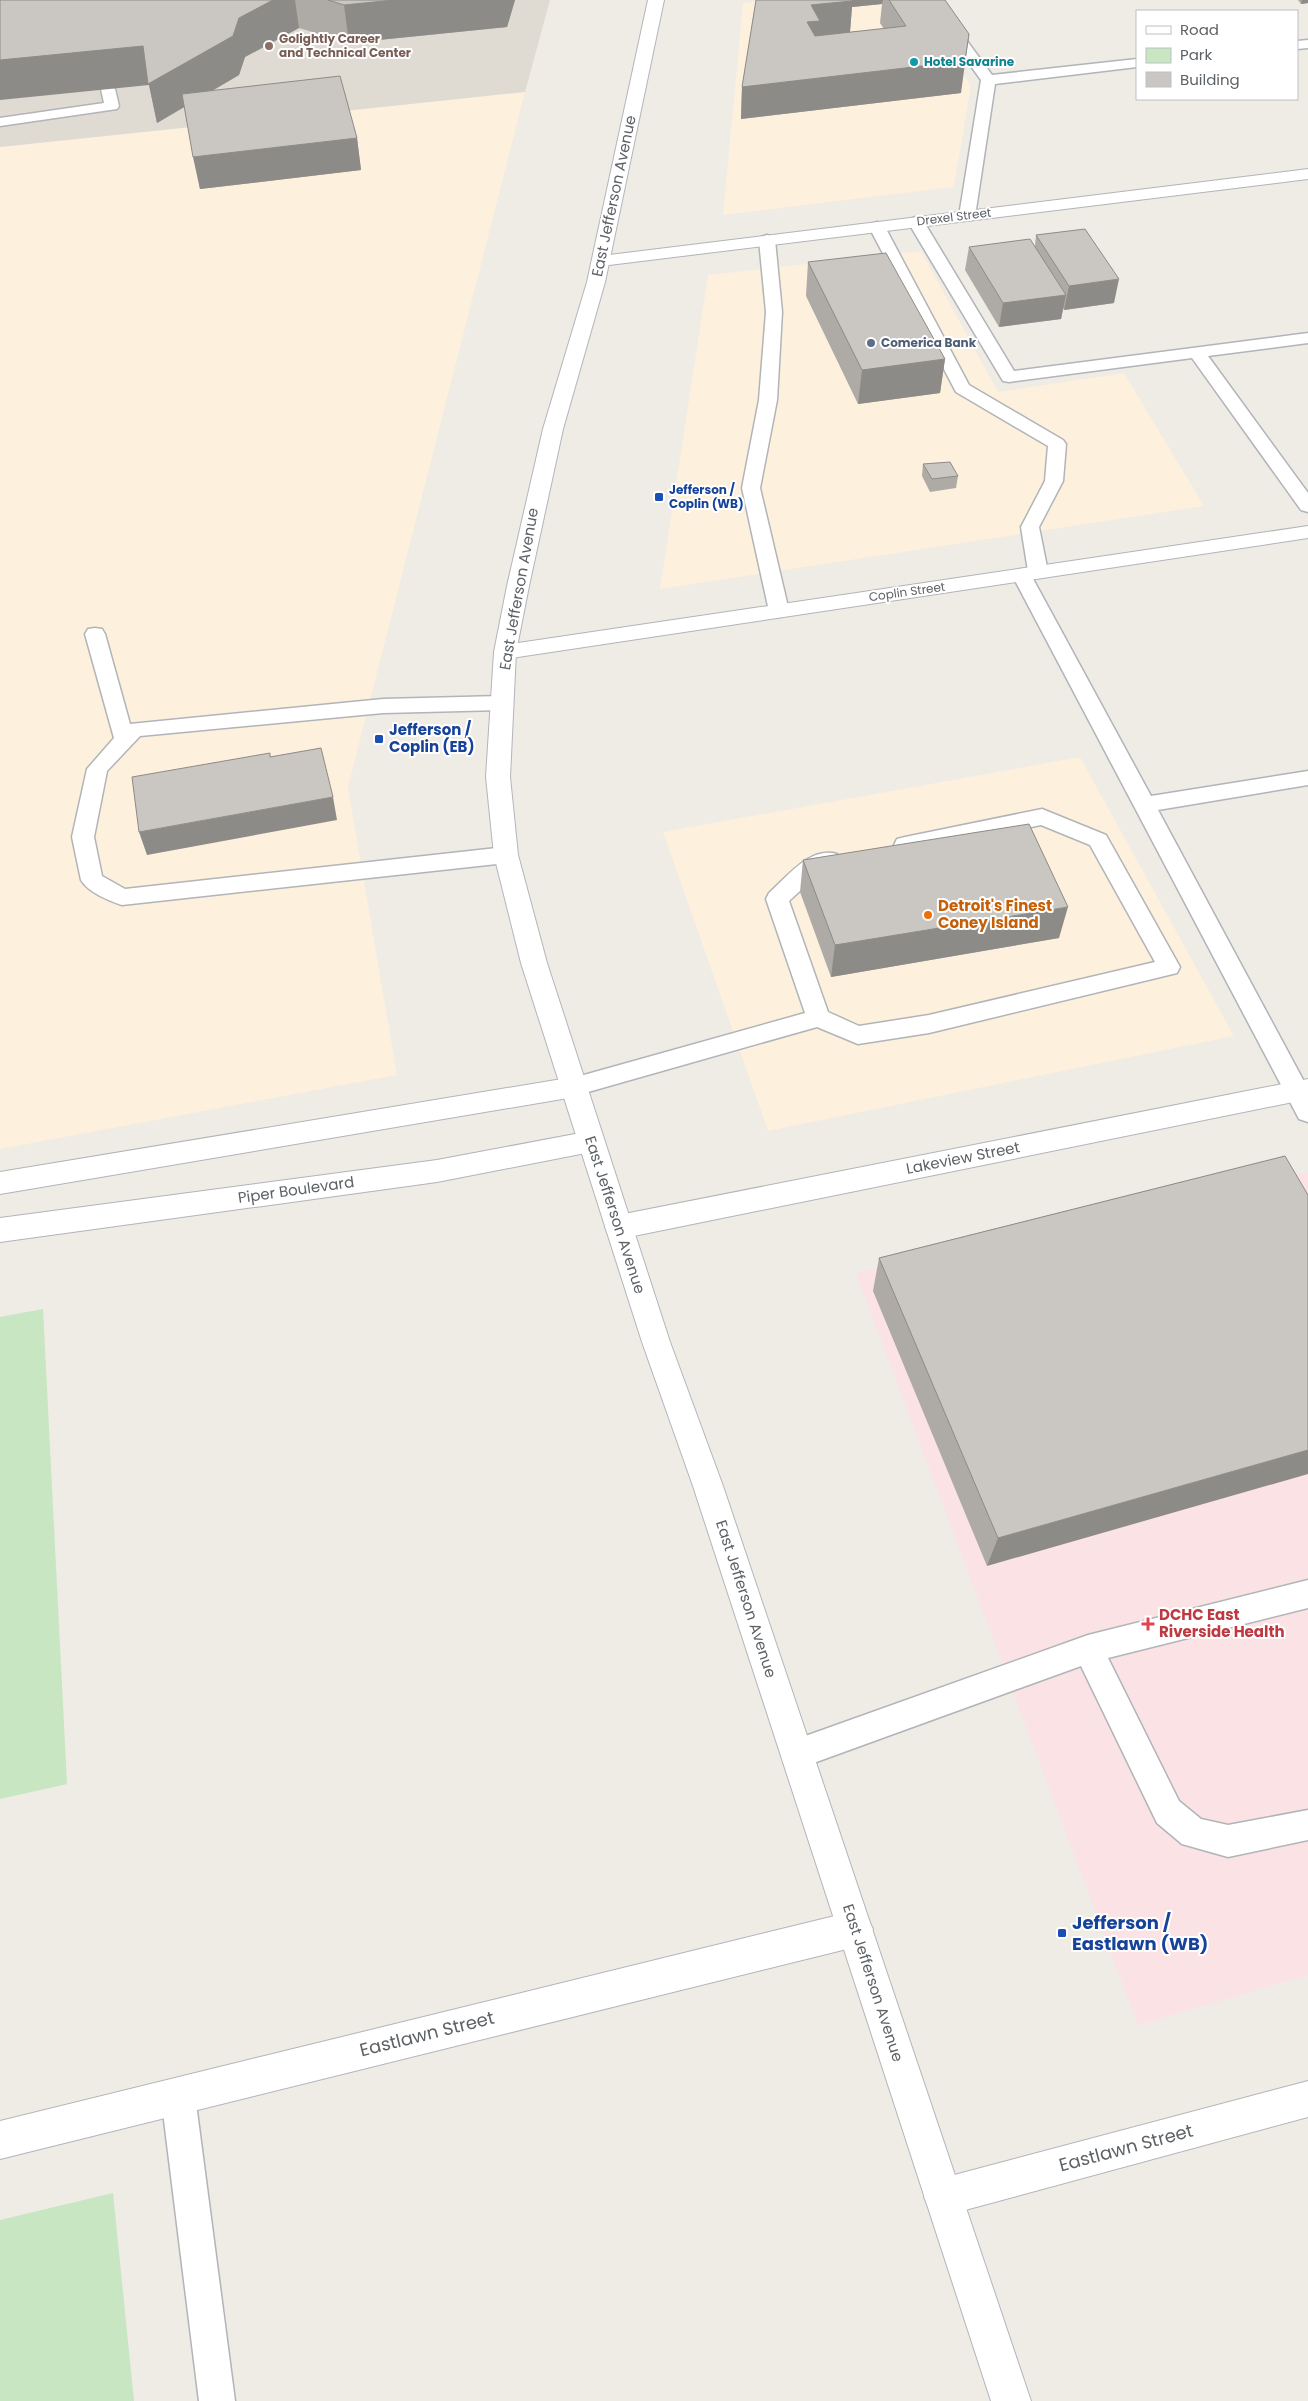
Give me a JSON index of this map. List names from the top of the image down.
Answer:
{
  "streets": {
    "street": [
      "East Jefferson Avenue",
      "Drexel Street",
      "Coplin Street",
      "Lakeview Street",
      "Piper Boulevard",
      "Eastlawn Street"
    ]
  },
  "crossings": [
    ["East Jefferson Avenue", "Drexel Street"],
    ["East Jefferson Avenue", "Coplin Street"],
    ["East Jefferson Avenue", "Lakeview Street"],
    ["East Jefferson Avenue", "Piper Boulevard"],
    ["East Jefferson Avenue", "Eastlawn Street"]
  ],
  "places": {
    "other": [
      "Golightly Career and Technical Center",
      "Hotel Savarine",
      "Comerica Bank",
      "Detroit's Finest Coney Island"
    ],
    "transit": ["Jefferson / Coplin (WB)", "Jefferson / Coplin (EB)", "Jefferson / Eastlawn (WB)"],
    "health": ["DCHC East Riverside Health"]
  },
  "legend": ["Road", "Park", "Building"]
}
